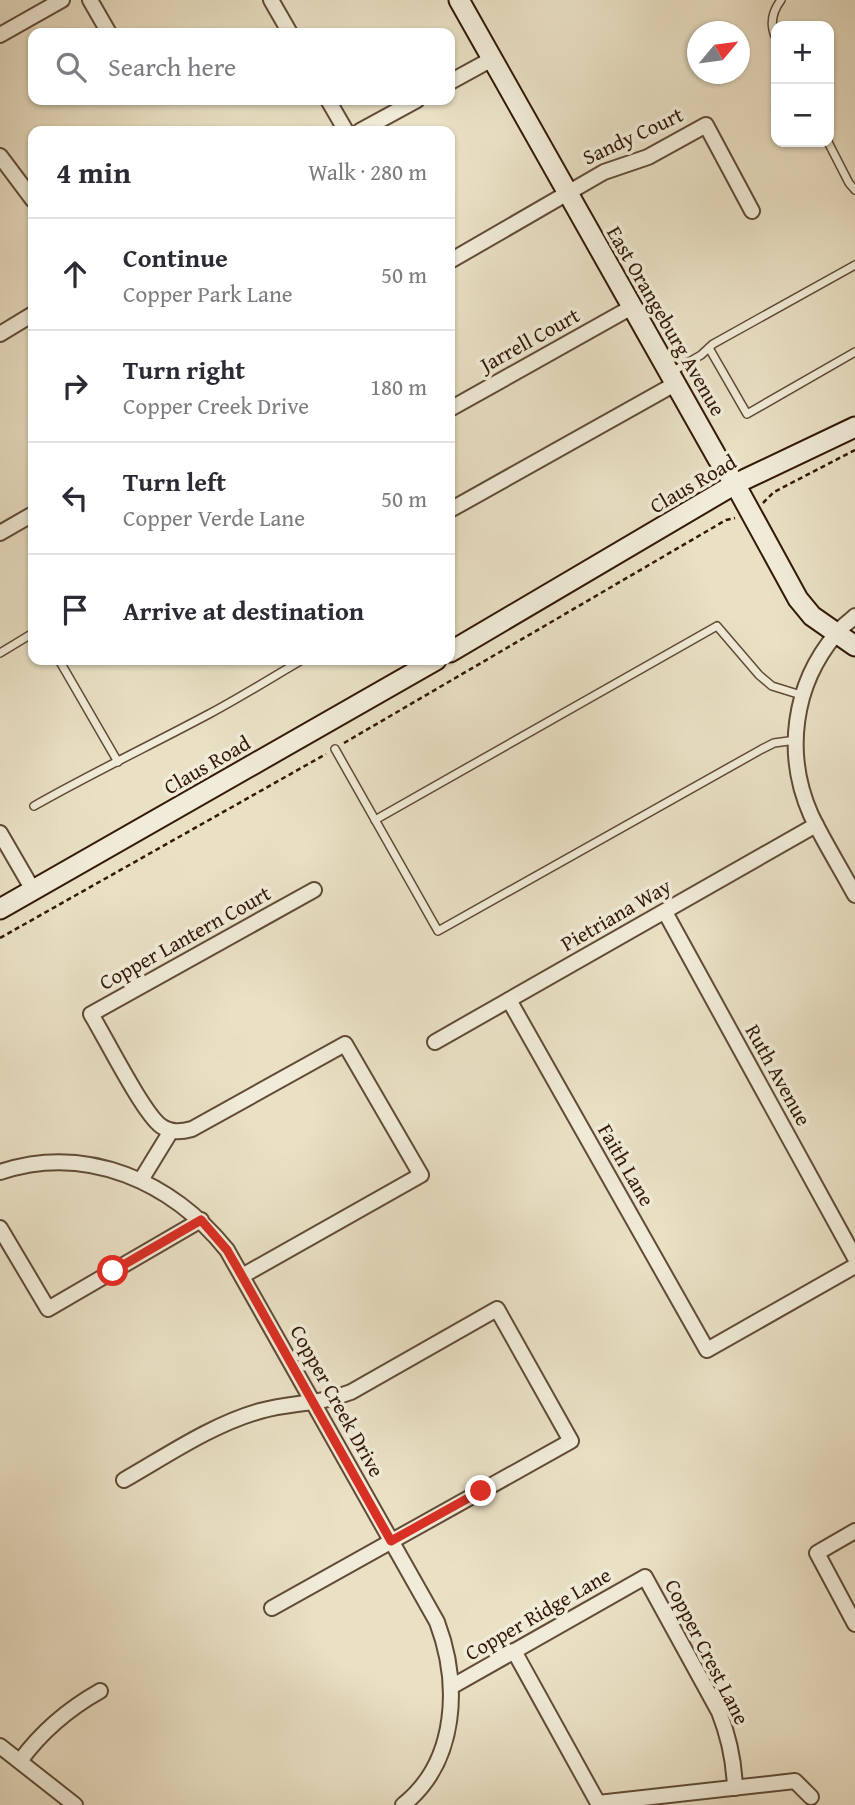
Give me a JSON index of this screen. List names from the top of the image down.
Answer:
{
  "streets": {
    "main road": ["East Orangeburg Avenue", "Claus Road"],
    "street": [
      "Sandy Court",
      "Jarrell Court",
      "Pietriana Way",
      "Copper Lantern Court",
      "Ruth Avenue",
      "Faith Lane",
      "Copper Creek Drive",
      "Copper Ridge Lane",
      "Copper Crest Lane"
    ]
  },
  "crossings": [
    ["Sandy Court", "East Orangeburg Avenue"],
    ["East Orangeburg Avenue", "Jarrell Court"],
    ["East Orangeburg Avenue", "Claus Road"],
    ["Pietriana Way", "Ruth Avenue"],
    ["Pietriana Way", "Faith Lane"],
    ["Copper Creek Drive", "Copper Ridge Lane"],
    ["Copper Ridge Lane", "Copper Crest Lane"]
  ],
  "north": "top right",
  "page": {
    "map_buttons": ["+", "−"],
    "search": "Search here",
    "heading": ["4 min", "Walk · 280 m"],
    "list": [
      ["Continue", "Copper Park Lane", "50 m"],
      ["Turn right", "Copper Creek Drive", "180 m"],
      ["Turn left", "Copper Verde Lane", "50 m"],
      "Arrive at destination"
    ]
  }
}
